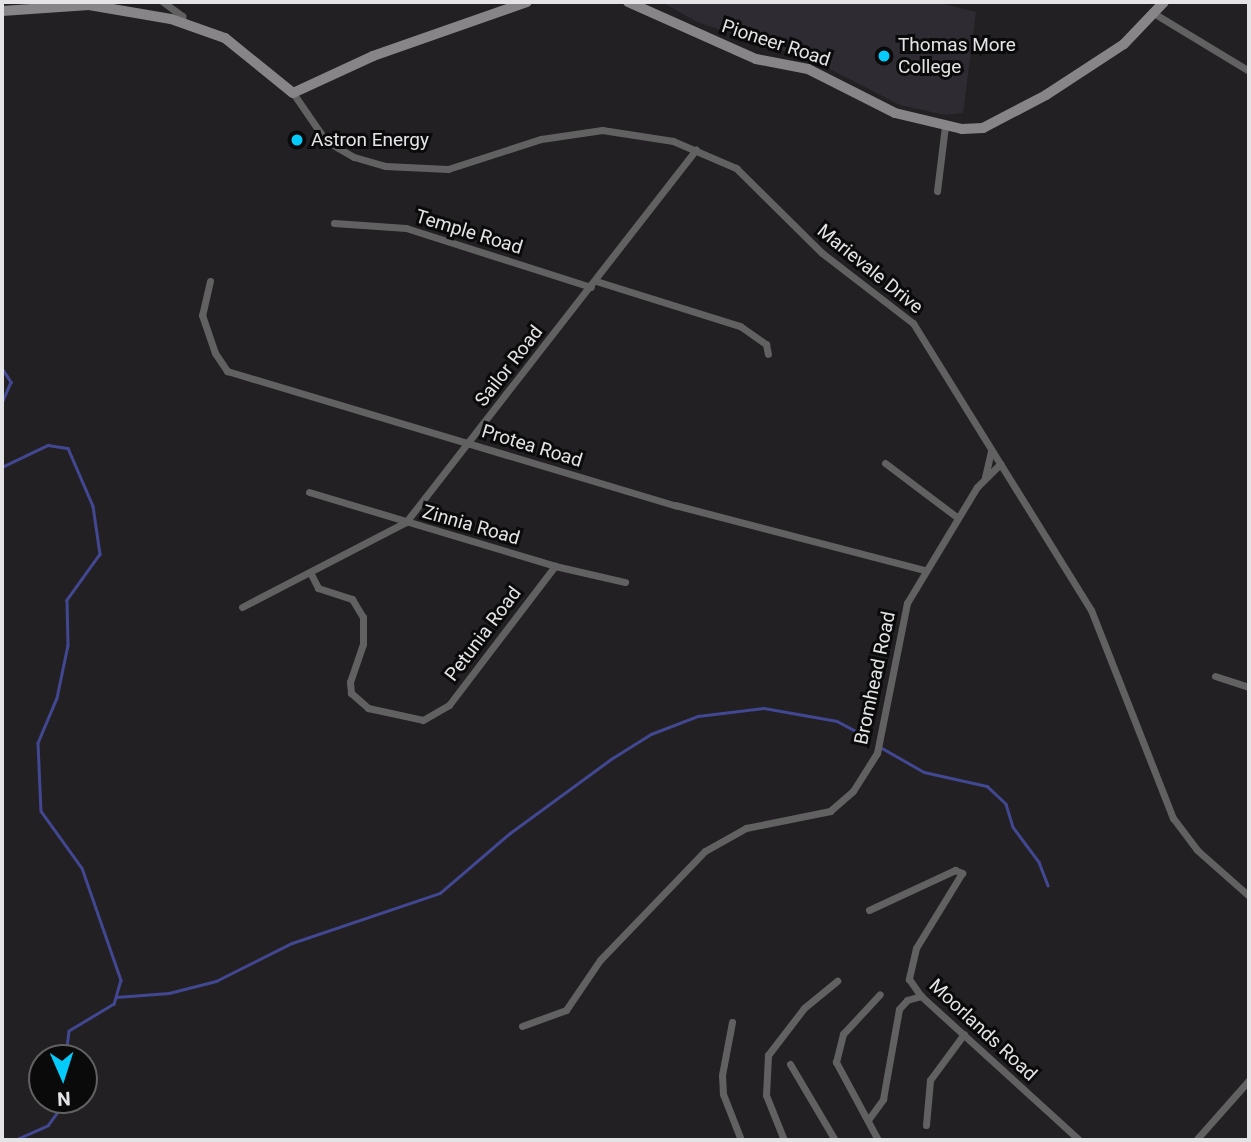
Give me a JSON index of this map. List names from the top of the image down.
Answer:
{
  "streets": {
    "main road": ["Pioneer Road"],
    "street": [
      "Temple Road",
      "Marievale Drive",
      "Sailor Road",
      "Protea Road",
      "Zinnia Road",
      "Petunia Road",
      "Bromhead Road",
      "Moorlands Road"
    ]
  },
  "crossings": [
    ["Temple Road", "Sailor Road"],
    ["Marievale Drive", "Sailor Road"],
    ["Marievale Drive", "Bromhead Road"],
    ["Sailor Road", "Protea Road"],
    ["Sailor Road", "Zinnia Road"],
    ["Sailor Road", "Petunia Road"],
    ["Protea Road", "Bromhead Road"],
    ["Zinnia Road", "Petunia Road"]
  ],
  "places": ["Thomas More College", "Astron Energy"],
  "north": "bottom"
}
